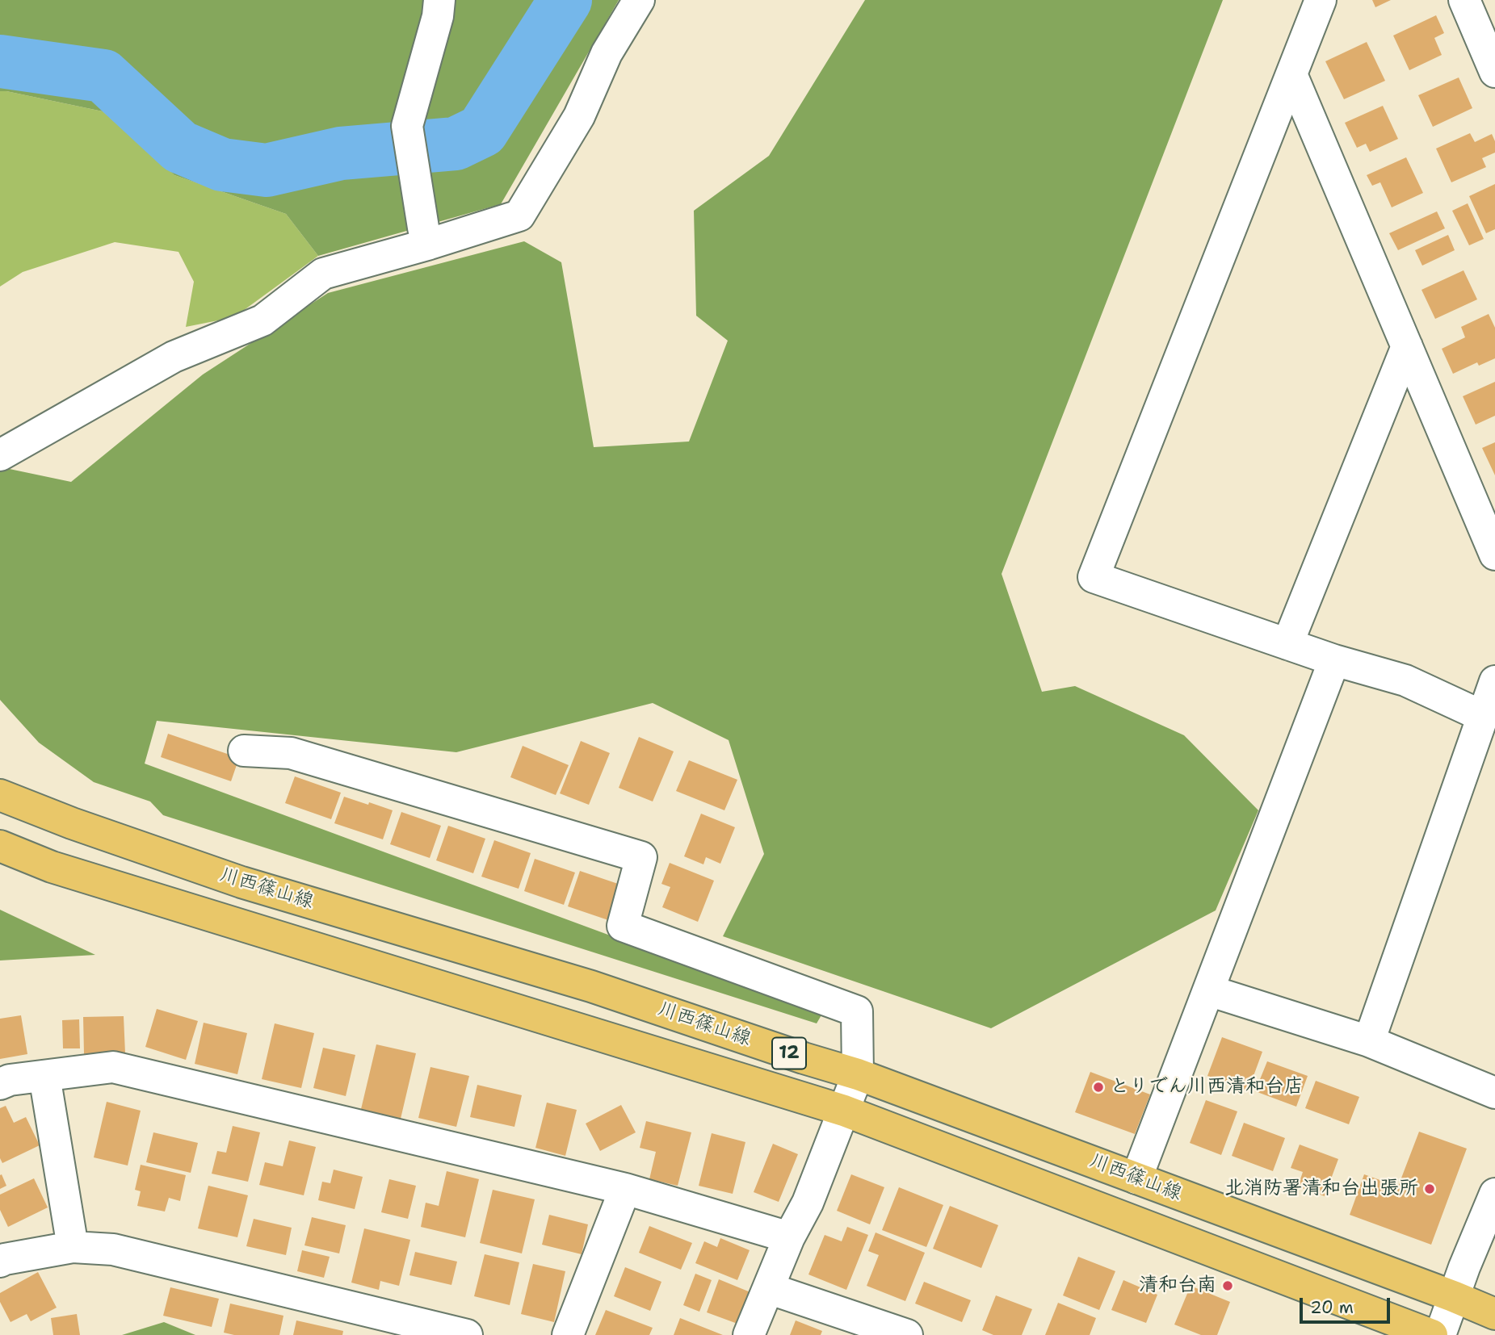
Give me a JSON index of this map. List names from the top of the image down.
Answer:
{
  "streets": {
    "main road": ["川西篠山線", "12"]
  },
  "places": ["とりでん川西清和台店", "北消防署清和台出張所", "清和台南"],
  "scale_bar": "20 m"
}
